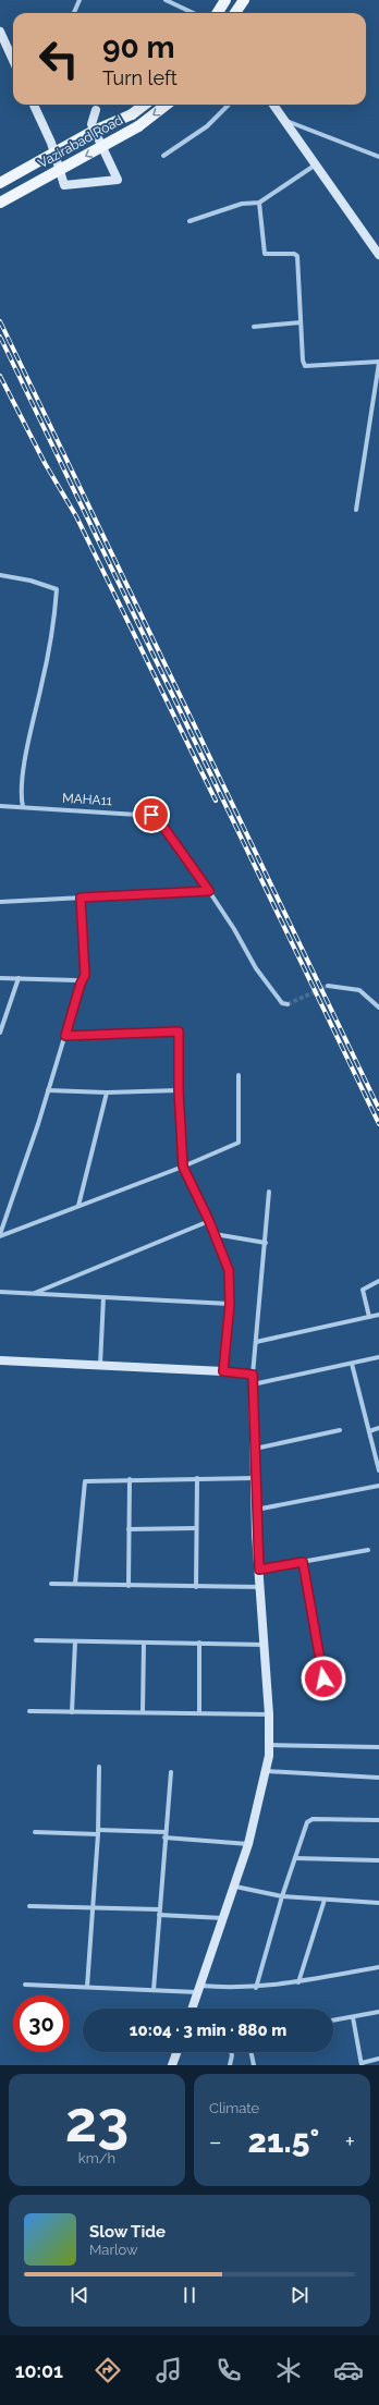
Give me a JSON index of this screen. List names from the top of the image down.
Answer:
{
  "streets": {
    "main road": ["Vazirabad Road"],
    "street": ["MAHA11"]
  },
  "page": {
    "turn": ["90 m", "Turn left"],
    "limit": "30",
    "trip": "10:04 · 3 min · 880 m",
    "tile": [
      ["23", "km/h"],
      "Climate"
    ],
    "heat": ["−", "21.5°", "+"],
    "song": ["Slow Tide", "Marlow"],
    "tabs": "10:01"
  }
}
